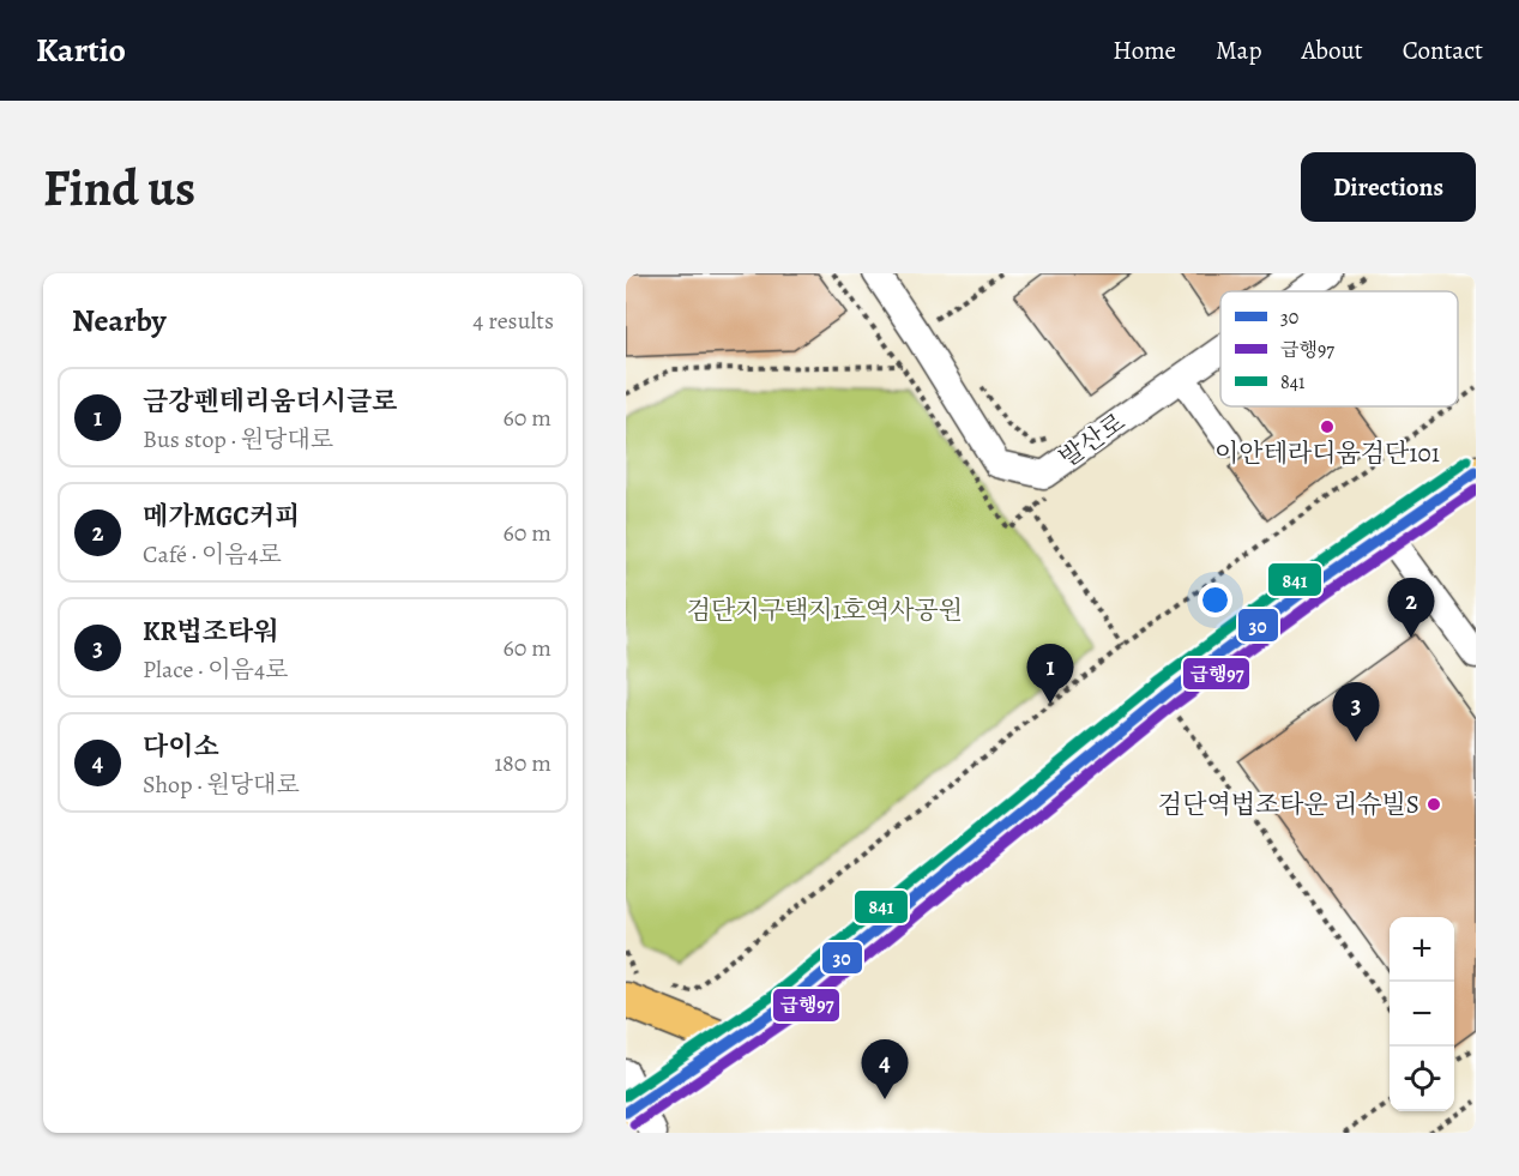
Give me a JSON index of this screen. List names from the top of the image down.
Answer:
{
  "streets": {
    "street": ["발산로"]
  },
  "parks": ["검단지구택지1호역사공원"],
  "places": ["이안테라디움검단101", "검단역법조타운 리슈빌S"],
  "lines": ["transit line 841", "transit line 30", "transit line 급행97"],
  "legend": ["30", "급행97", "841"],
  "page": {
    "header": "Kartio",
    "nav": [
      "Home",
      "Map",
      "About",
      "Contact"
    ],
    "buttons": "Directions",
    "title": "Find us",
    "heading": ["Nearby", "4 results"],
    "list": [
      {
        "mark": "1",
        "name": "금강펜테리움더시글로",
        "note": "Bus stop · 원당대로",
        "value": "60 m"
      },
      {
        "mark": "2",
        "name": "메가MGC커피",
        "note": "Café · 이음4로",
        "value": "60 m"
      },
      {
        "mark": "3",
        "name": "KR법조타워",
        "note": "Place · 이음4로",
        "value": "60 m"
      },
      {
        "mark": "4",
        "name": "다이소",
        "note": "Shop · 원당대로",
        "value": "180 m"
      }
    ],
    "pins": [
      "2",
      "1",
      "3",
      "4"
    ],
    "map_buttons": ["+", "−"]
  }
}
